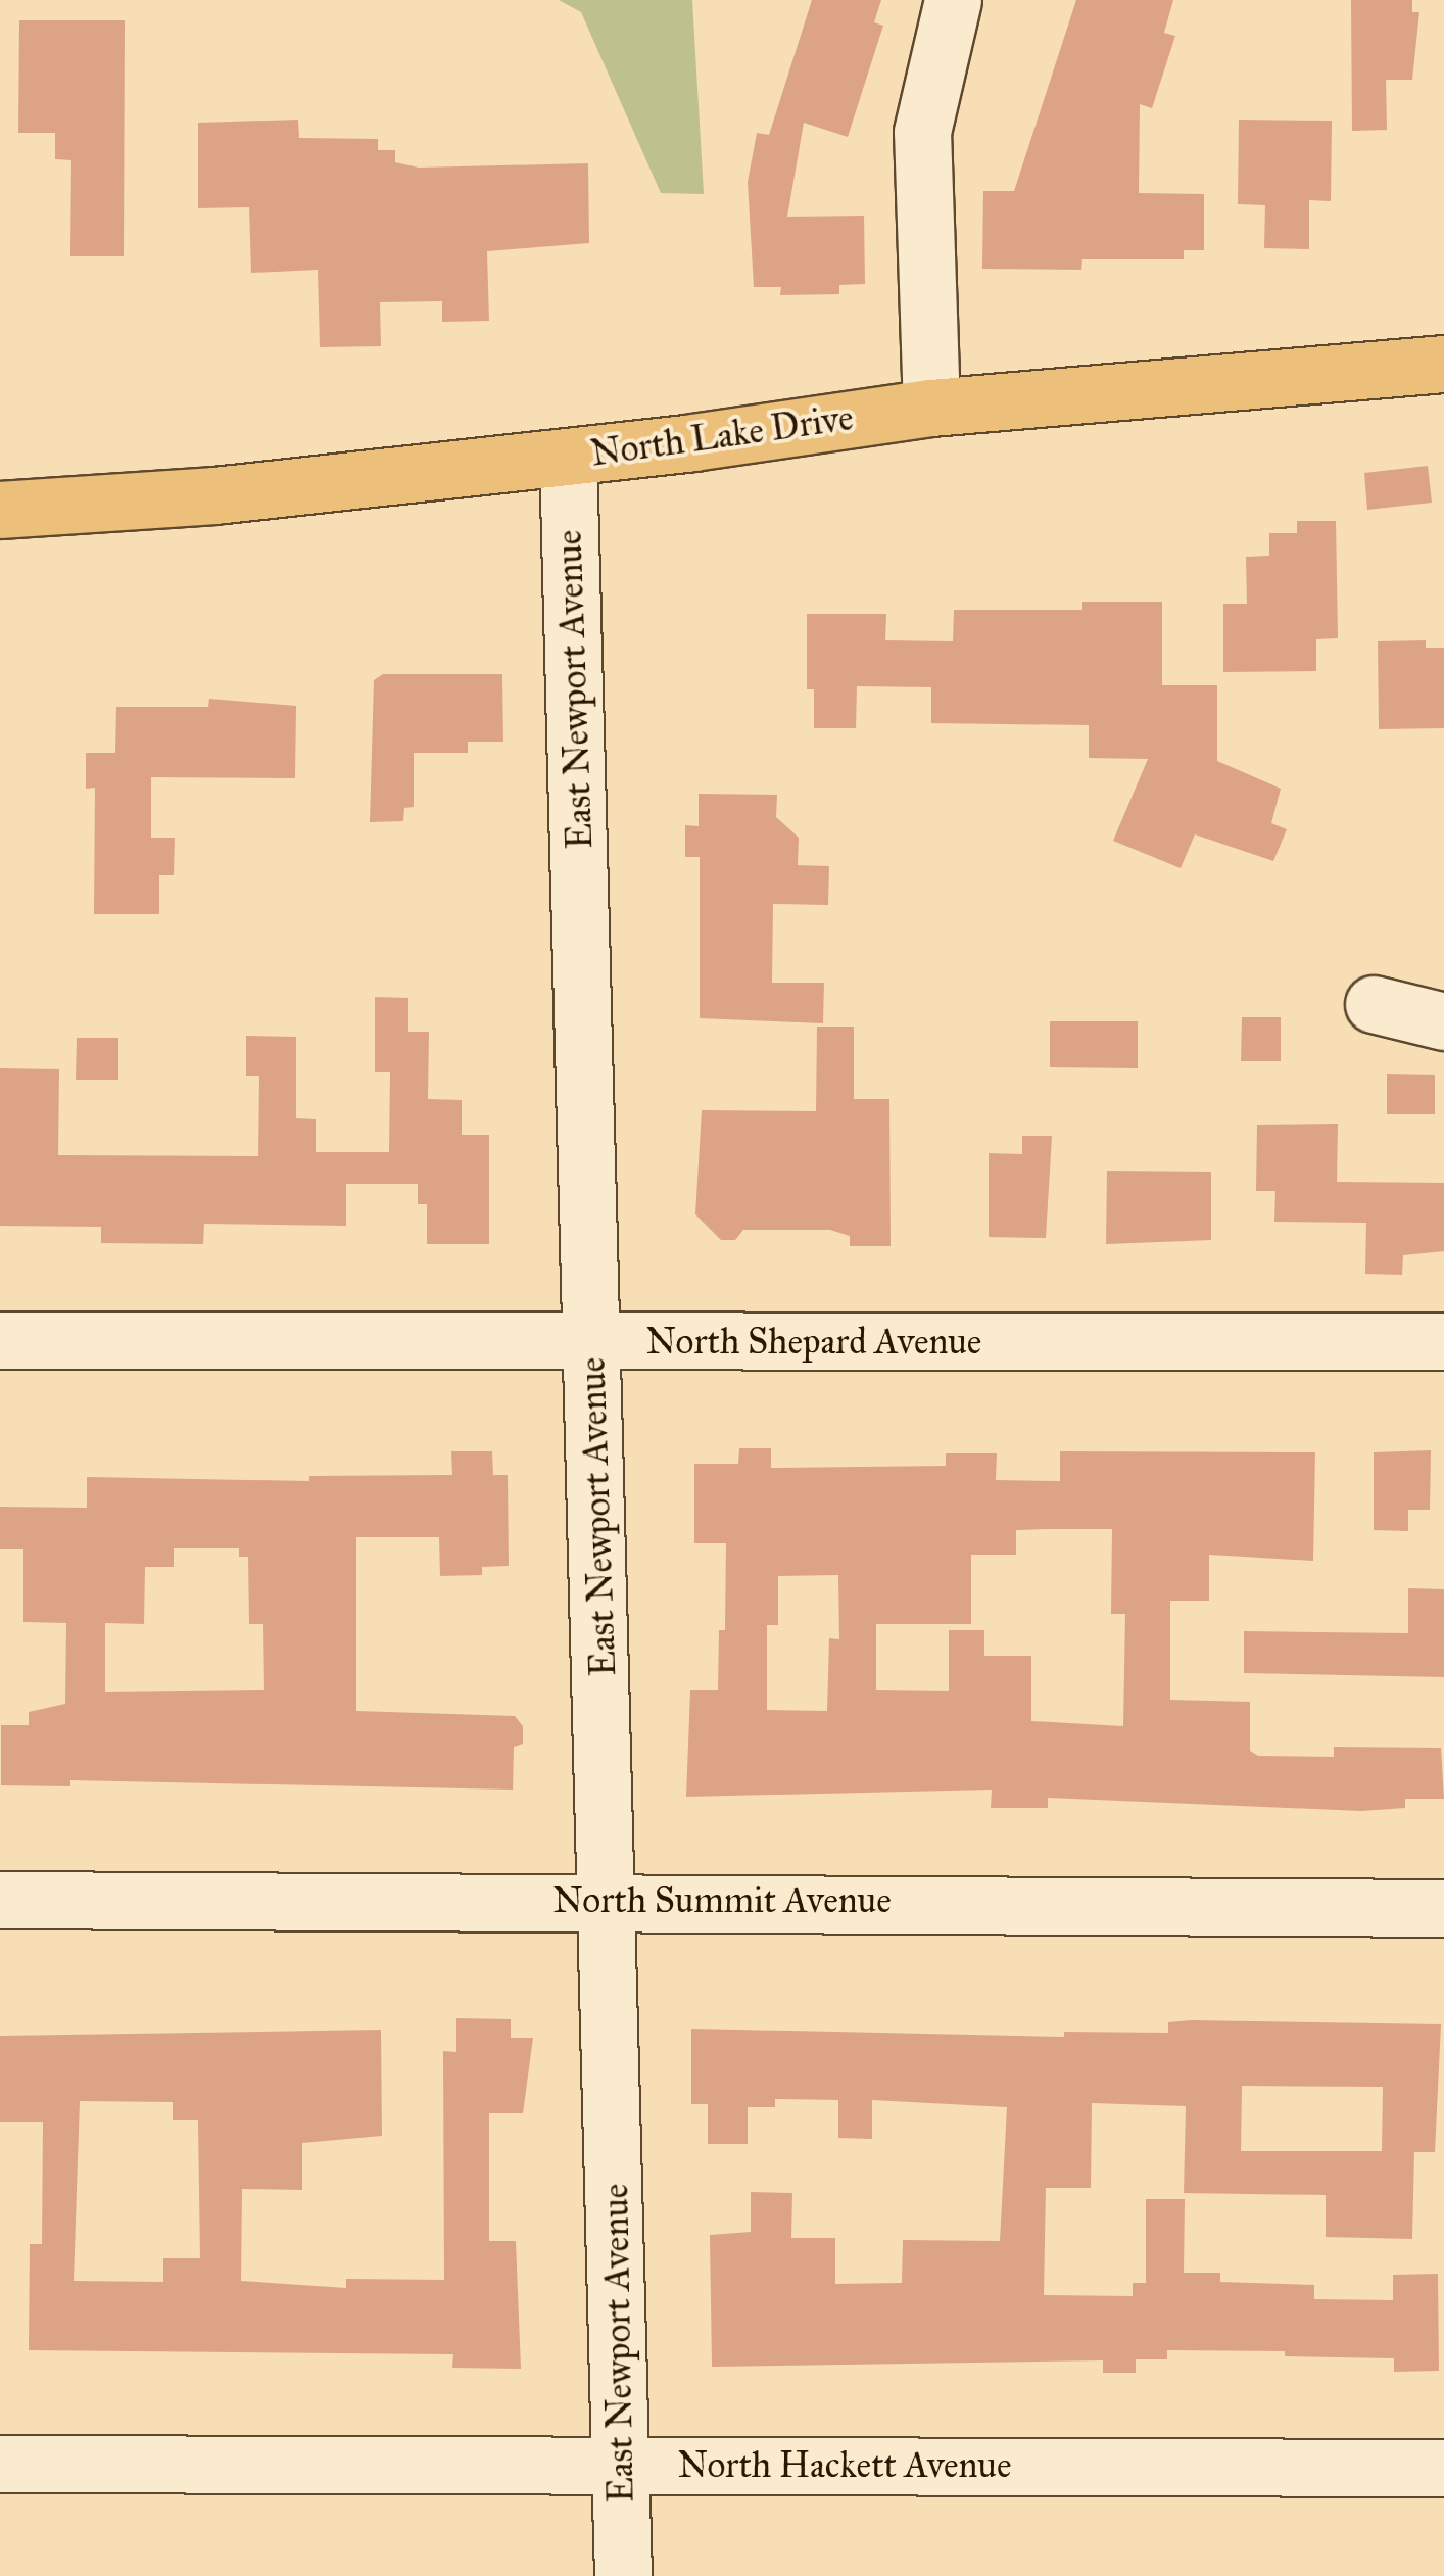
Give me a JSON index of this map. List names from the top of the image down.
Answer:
{
  "streets": {
    "main road": ["North Lake Drive"],
    "street": [
      "East Newport Avenue",
      "North Shepard Avenue",
      "North Summit Avenue",
      "North Hackett Avenue"
    ]
  },
  "crossings": [
    ["North Lake Drive", "East Newport Avenue"],
    ["East Newport Avenue", "North Shepard Avenue"],
    ["East Newport Avenue", "North Summit Avenue"],
    ["East Newport Avenue", "North Hackett Avenue"]
  ]
}
